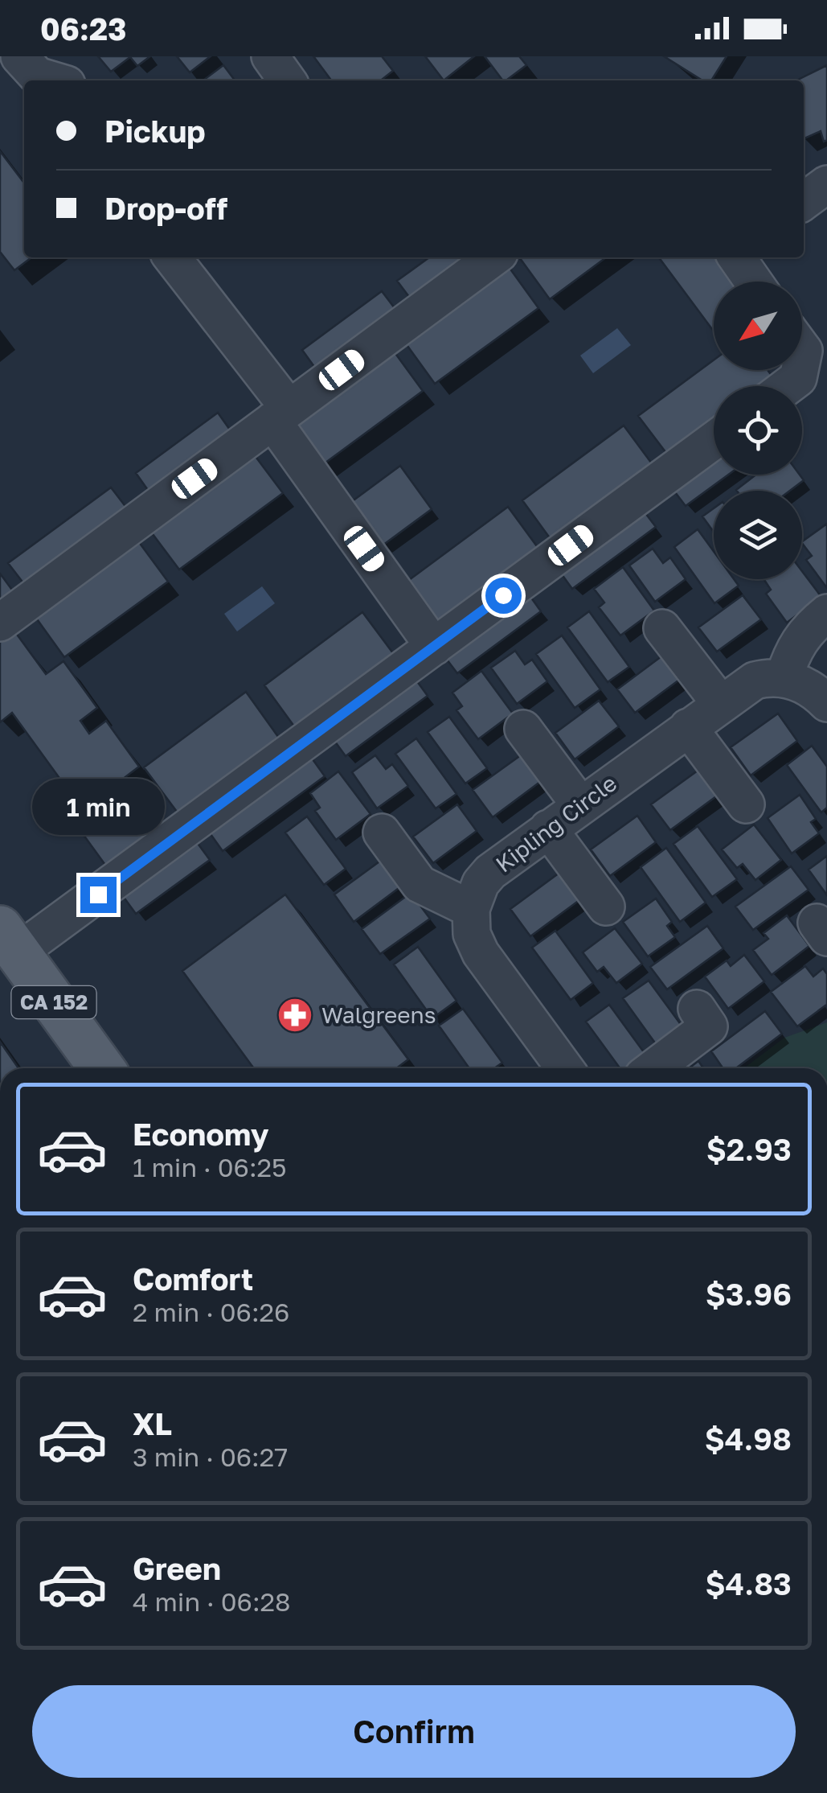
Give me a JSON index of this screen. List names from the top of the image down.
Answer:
{
  "streets": {
    "main road": ["CA 152"],
    "street": ["Kipling Circle"]
  },
  "places": {
    "pharmacy": ["Walgreens"]
  },
  "north": "bottom left",
  "page": {
    "status": "06:23",
    "banner": ["Pickup", "Drop-off"],
    "bubble": "1 min",
    "list": [
      {
        "name": "Economy",
        "note": "1 min · 06:25",
        "value": "$2.93"
      },
      {
        "name": "Comfort",
        "note": "2 min · 06:26",
        "value": "$3.96"
      },
      {
        "name": "XL",
        "note": "3 min · 06:27",
        "value": "$4.98"
      },
      {
        "name": "Green",
        "note": "4 min · 06:28",
        "value": "$4.83"
      }
    ],
    "buttons": "Confirm"
  }
}
